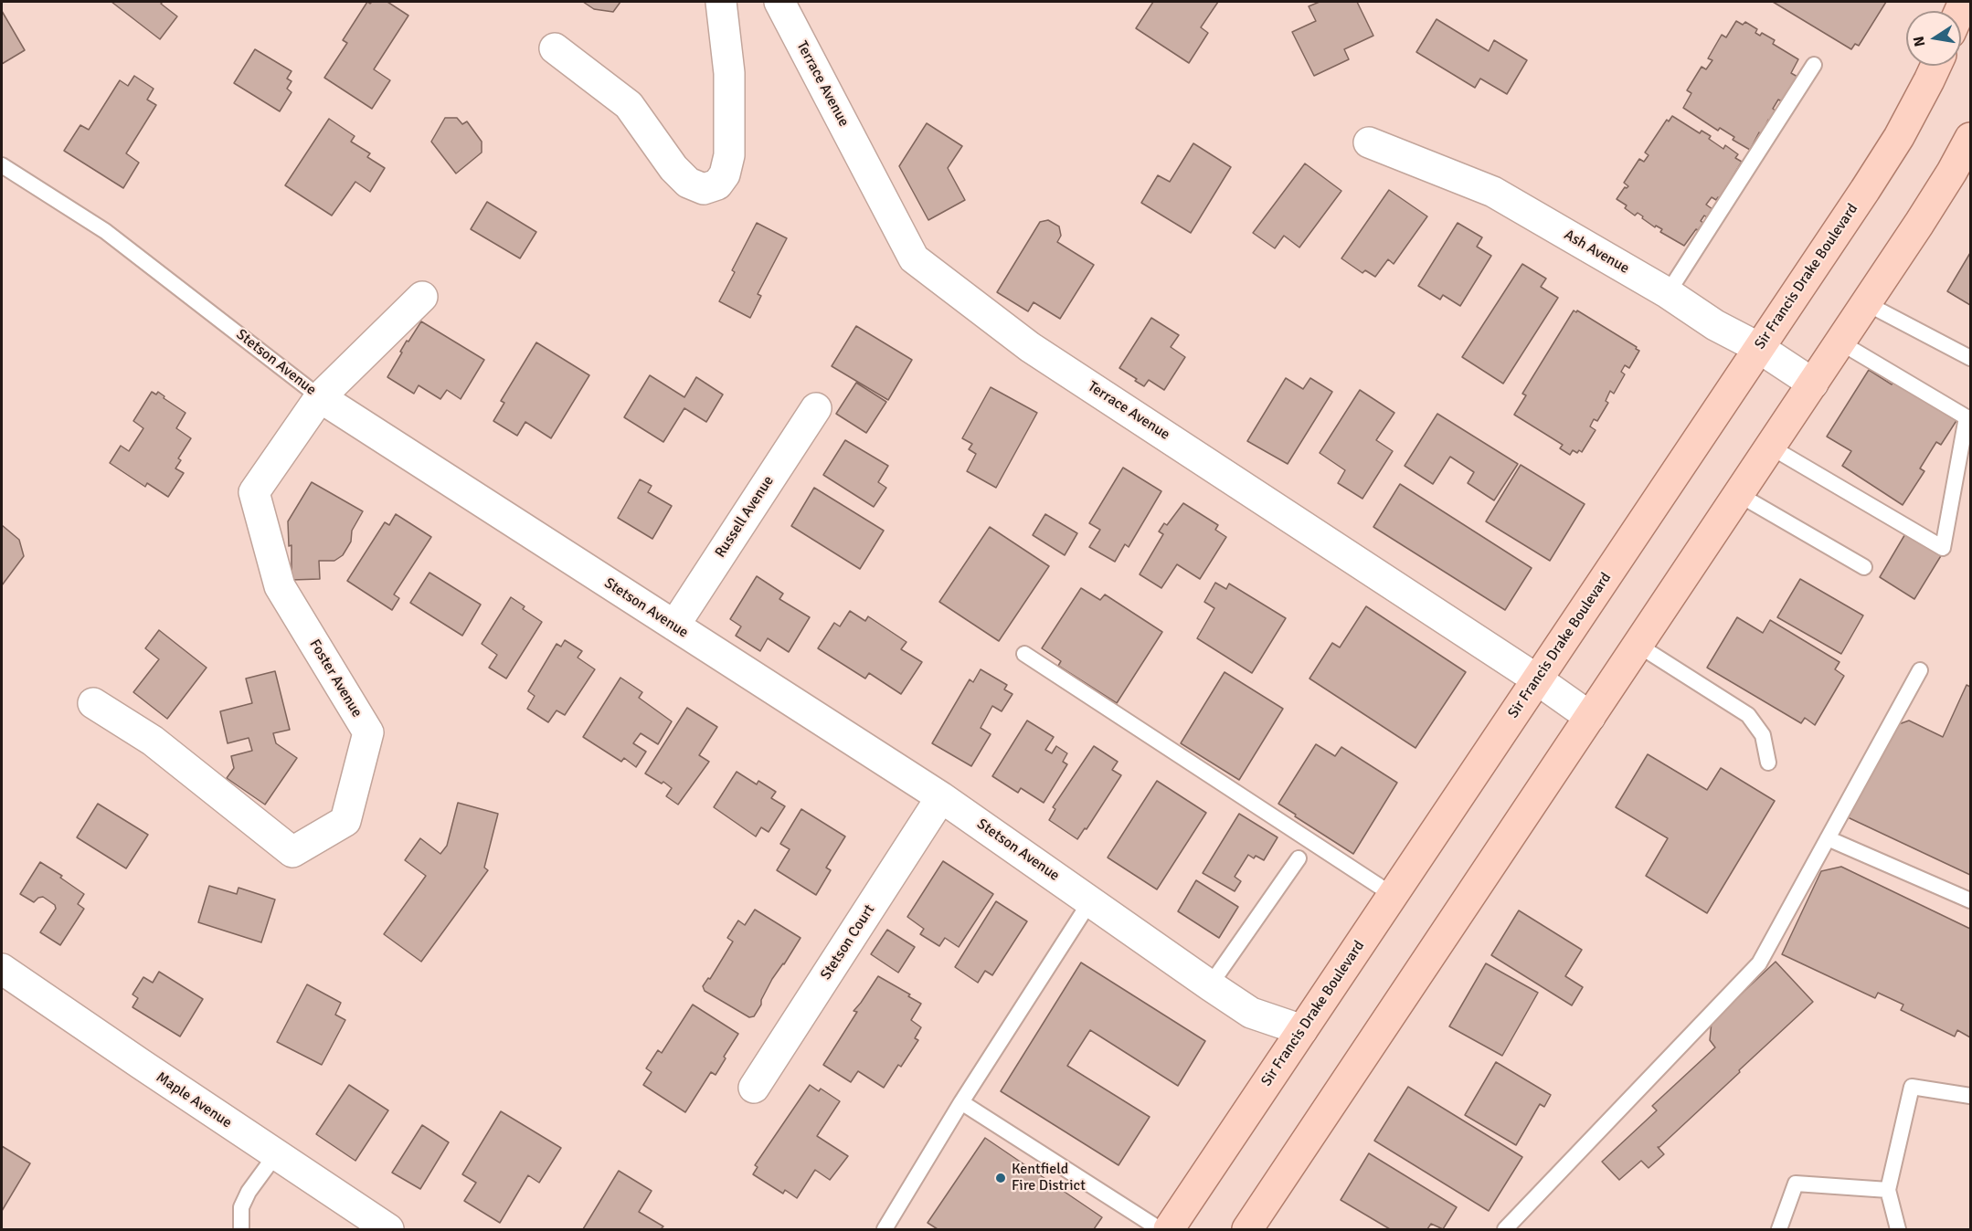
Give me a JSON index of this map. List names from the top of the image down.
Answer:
{
  "streets": {
    "main road": ["Sir Francis Drake Boulevard"],
    "street": [
      "Terrace Avenue",
      "Ash Avenue",
      "Stetson Avenue",
      "Russell Avenue",
      "Foster Avenue",
      "Stetson Court",
      "Maple Avenue"
    ]
  },
  "crossings": [
    ["Terrace Avenue", "Sir Francis Drake Boulevard"],
    ["Ash Avenue", "Sir Francis Drake Boulevard"],
    ["Sir Francis Drake Boulevard", "Stetson Avenue"],
    ["Stetson Avenue", "Russell Avenue"],
    ["Stetson Avenue", "Foster Avenue"],
    ["Stetson Avenue", "Stetson Court"]
  ],
  "places": ["Kentfield Fire District"],
  "north": "left"
}
